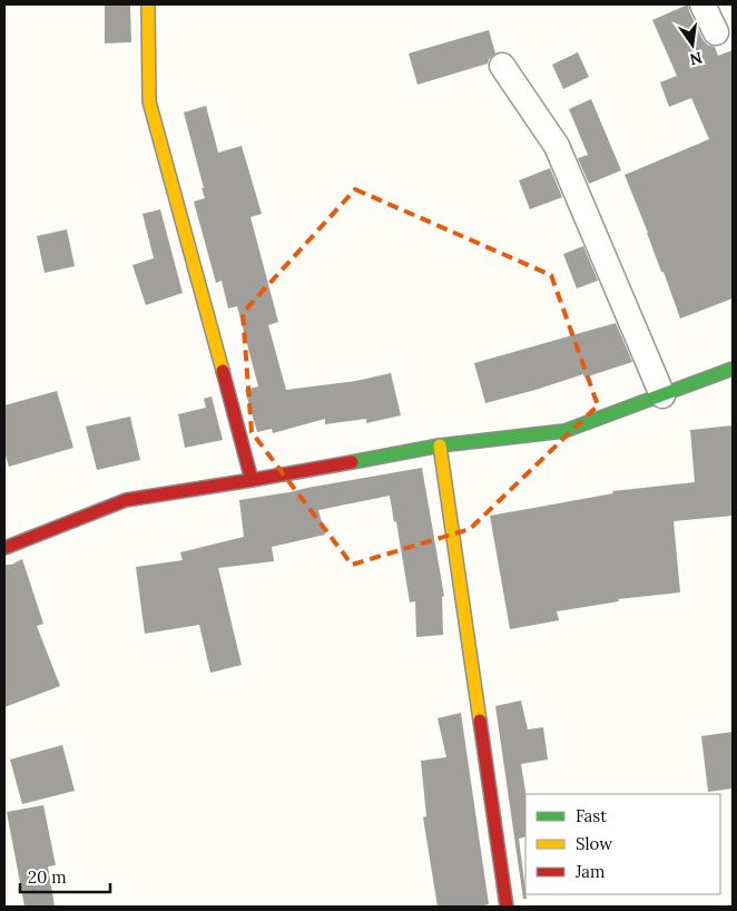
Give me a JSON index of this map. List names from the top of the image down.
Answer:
{
  "legend": ["Fast", "Slow", "Jam"],
  "scale_bar": "20 m",
  "north": "bottom"
}
